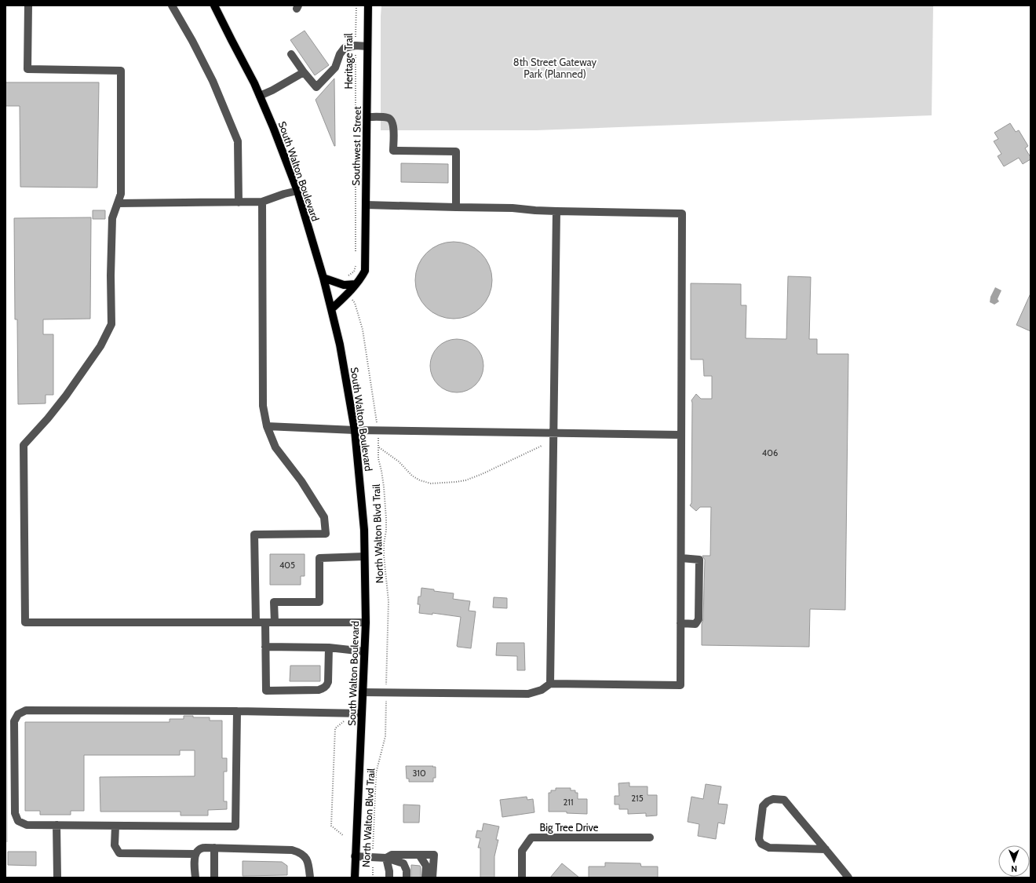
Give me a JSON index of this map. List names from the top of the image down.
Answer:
{
  "streets": {
    "main road": ["Southwest I Street", "South Walton Boulevard"],
    "street": ["Big Tree Drive"],
    "path": ["Heritage Trail", "North Walton Blvd Trail"]
  },
  "crossings": [
    ["Southwest I Street", "South Walton Boulevard"]
  ],
  "parks": ["8th Street Gateway Park (Planned)"],
  "house_numbers": [
    "406",
    "405",
    "310",
    "215",
    "211"
  ],
  "north": "bottom"
}
